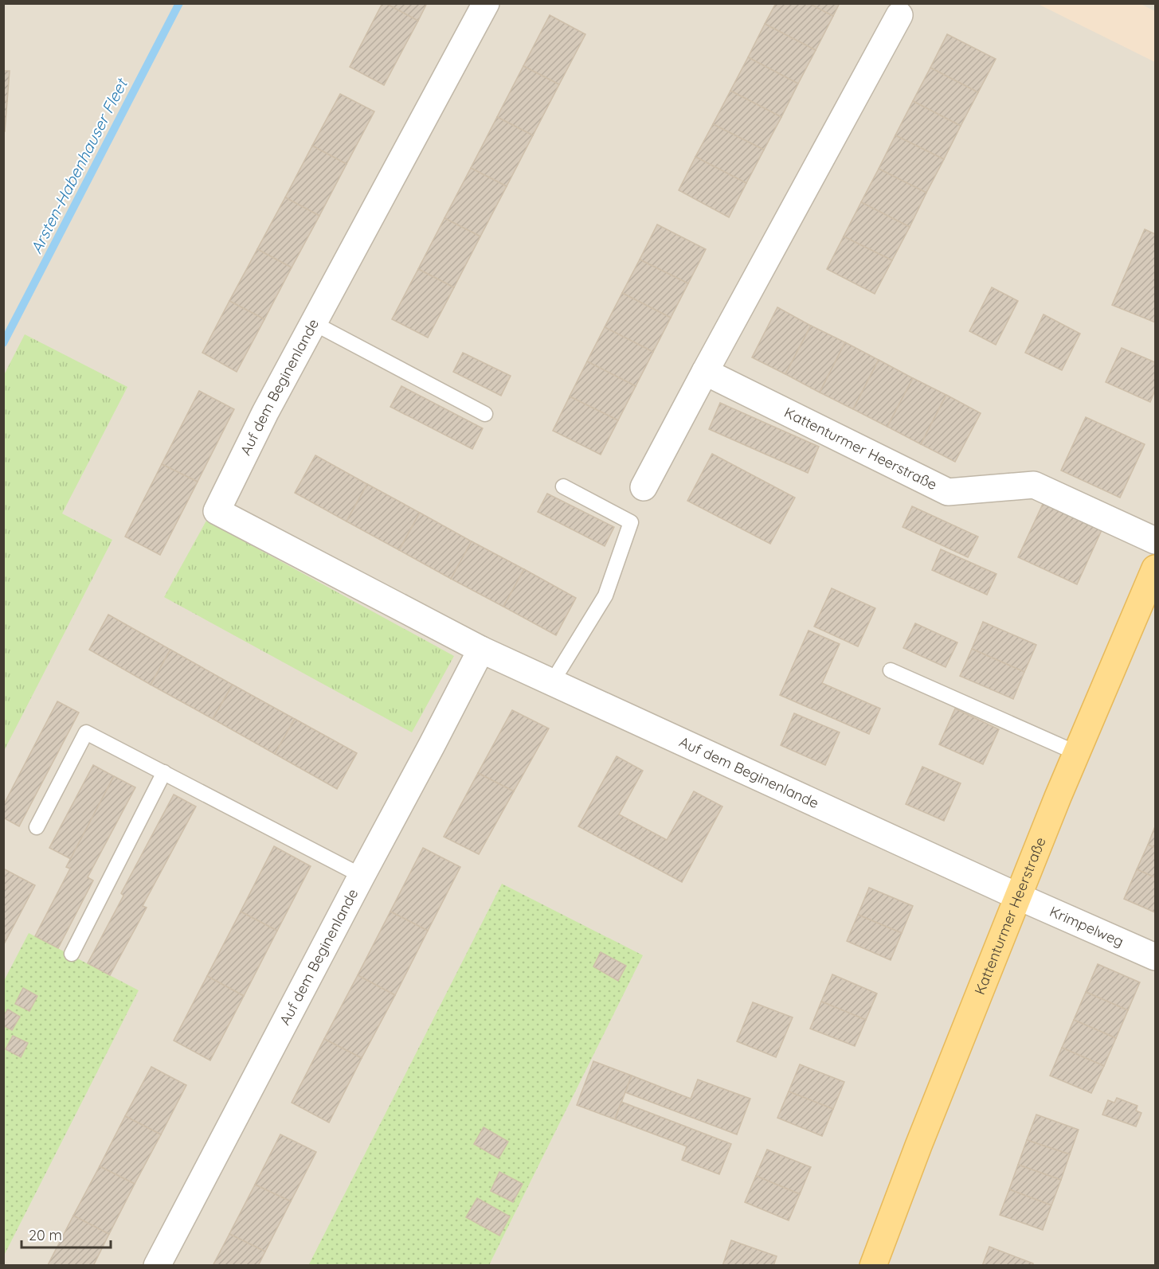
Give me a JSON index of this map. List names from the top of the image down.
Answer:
{
  "streets": {
    "main road": ["Kattenturmer Heerstraße"],
    "street": ["Auf dem Beginenlande", "Krimpelweg"]
  },
  "crossings": [
    ["Auf dem Beginenlande", "Kattenturmer Heerstraße"],
    ["Auf dem Beginenlande", "Krimpelweg"],
    ["Kattenturmer Heerstraße", "Krimpelweg"]
  ],
  "water": ["Arsten-Habenhauser Fleet"],
  "scale_bar": "20 m"
}
